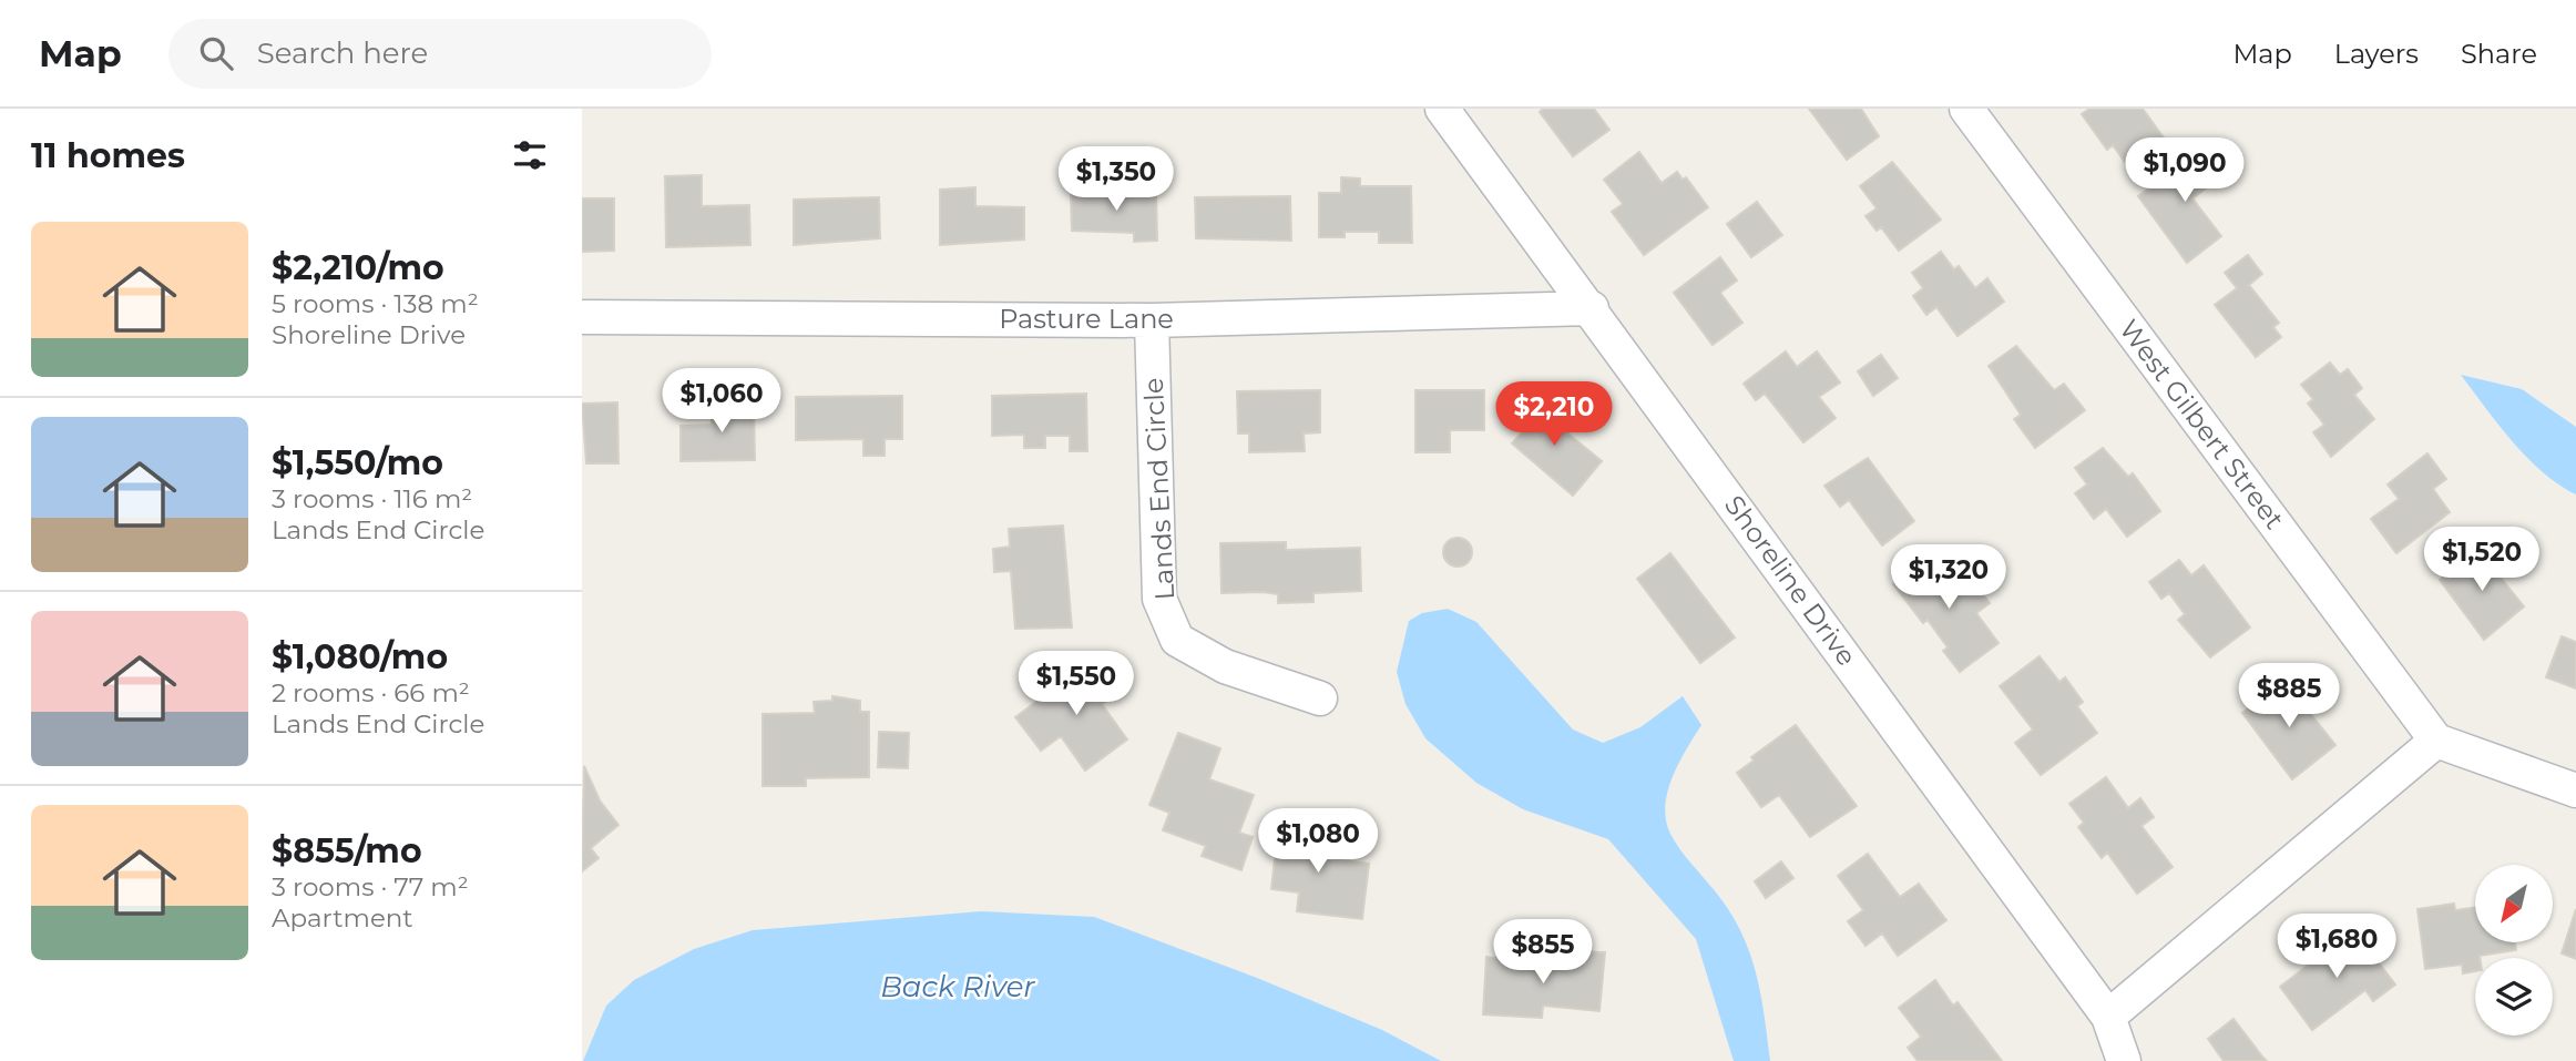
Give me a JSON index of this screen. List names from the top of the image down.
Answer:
{
  "streets": {
    "street": [
      "Pasture Lane",
      "West Gilbert Street",
      "Lands End Circle",
      "Shoreline Drive"
    ]
  },
  "crossings": [
    ["Pasture Lane", "Lands End Circle"],
    ["Pasture Lane", "Shoreline Drive"]
  ],
  "water": ["Back River"],
  "north": "bottom left",
  "page": {
    "header": "Map",
    "search": "Search here",
    "nav": ["Map", "Layers", "Share"],
    "heading": "11 homes",
    "price": [
      "$1,090",
      "$1,350",
      "$1,060",
      "$2,210",
      "$1,520",
      "$1,320",
      "$1,550",
      "$885",
      "$1,080",
      "$1,680",
      "$855"
    ],
    "list": [
      {
        "name": "$2,210/mo",
        "note": "5 rooms · 138 m² · Shoreline Drive"
      },
      {
        "name": "$1,550/mo",
        "note": "3 rooms · 116 m² · Lands End Circle"
      },
      {
        "name": "$1,080/mo",
        "note": "2 rooms · 66 m² · Lands End Circle"
      },
      {
        "name": "$855/mo",
        "note": "3 rooms · 77 m² · Apartment"
      }
    ]
  }
}
